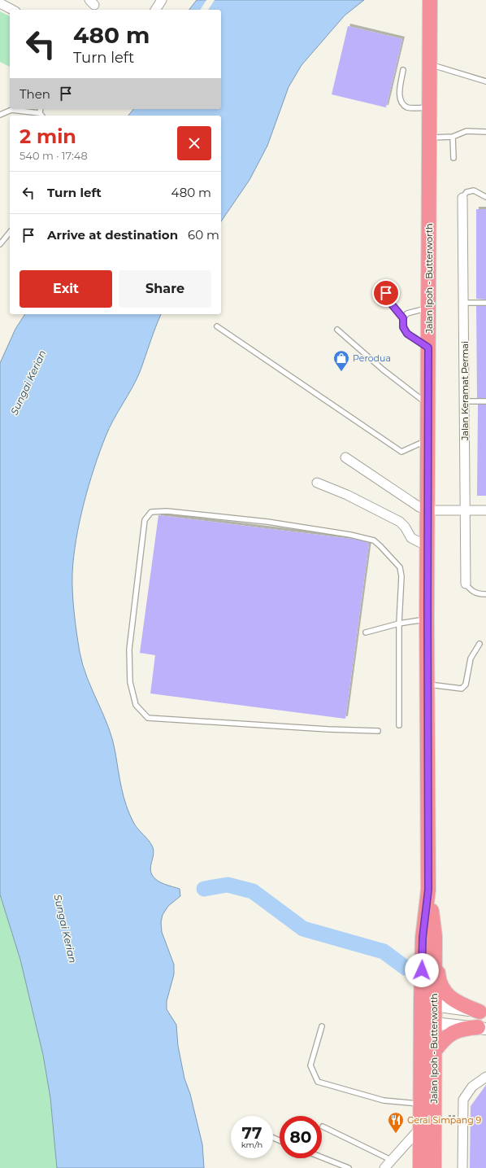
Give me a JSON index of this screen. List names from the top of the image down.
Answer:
{
  "streets": {
    "highway": ["Jalan Ipoh - Butterworth"],
    "street": ["Jalan Keramat Permai"]
  },
  "water": ["Sungai Kerian"],
  "places": {
    "shop": ["Perodua"],
    "restaurant": ["Gerai Simpang 9"]
  },
  "page": {
    "turn": ["480 m", "Turn left"],
    "then": "Then",
    "heading": ["2 min", "540 m · 17:48"],
    "list": [
      {
        "name": "Turn left",
        "value": "480 m"
      },
      {
        "name": "Arrive at destination",
        "value": "60 m"
      }
    ],
    "buttons": ["Exit", "Share"],
    "speed": "77 km/h",
    "limit": "80"
  }
}
